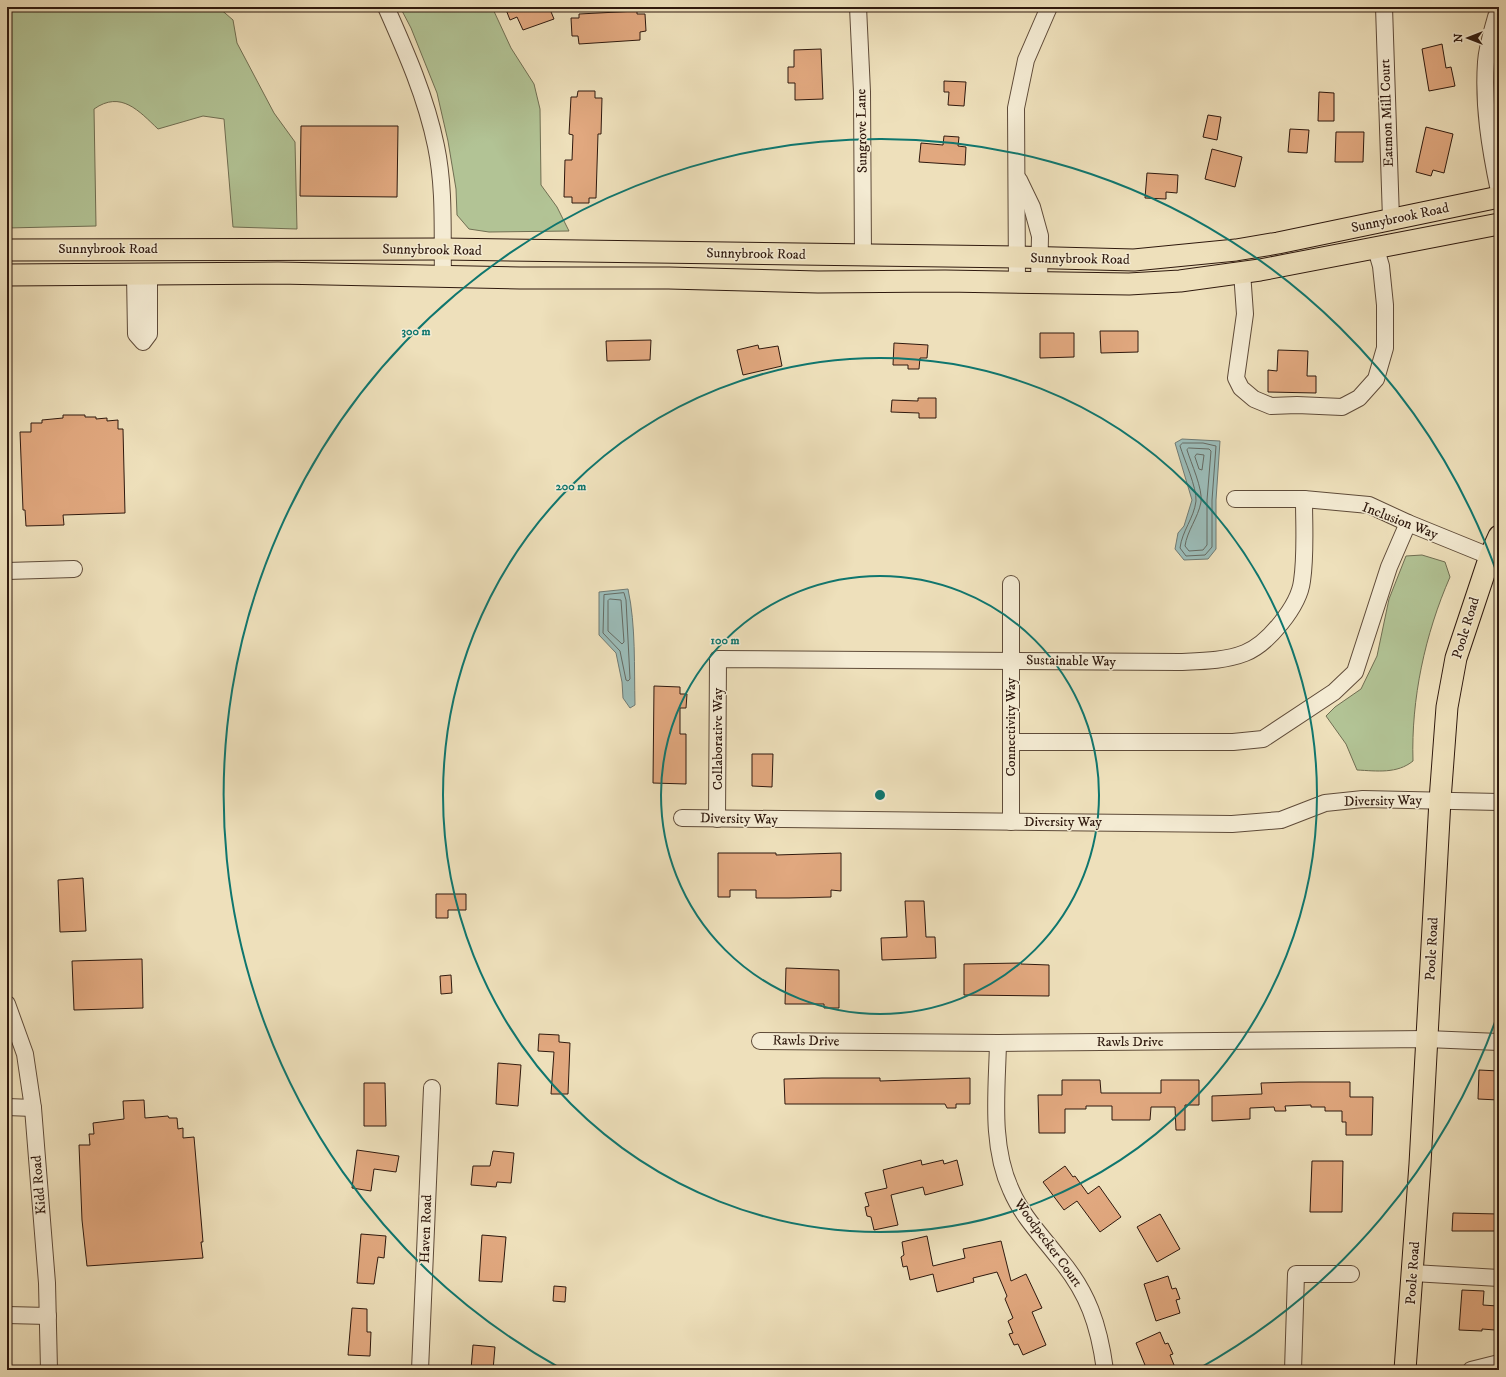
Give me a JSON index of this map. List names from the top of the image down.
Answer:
{
  "streets": {
    "main road": ["Sunnybrook Road", "Poole Road"],
    "street": [
      "Eatmon Mill Court",
      "Sungrove Lane",
      "Inclusion Way",
      "Sustainable Way",
      "Connectivity Way",
      "Collaborative Way",
      "Diversity Way",
      "Rawls Drive",
      "Kidd Road",
      "Haven Road",
      "Woodpecker Court"
    ]
  },
  "crossings": [
    ["Eatmon Mill Court", "Sunnybrook Road"],
    ["Sungrove Lane", "Sunnybrook Road"],
    ["Inclusion Way", "Poole Road"],
    ["Inclusion Way", "Sustainable Way"],
    ["Poole Road", "Diversity Way"],
    ["Poole Road", "Rawls Drive"],
    ["Sustainable Way", "Connectivity Way"],
    ["Sustainable Way", "Collaborative Way"],
    ["Connectivity Way", "Diversity Way"],
    ["Collaborative Way", "Diversity Way"],
    ["Rawls Drive", "Woodpecker Court"]
  ],
  "north": "left",
  "rings": ["300 m", "200 m", "100 m"]
}
